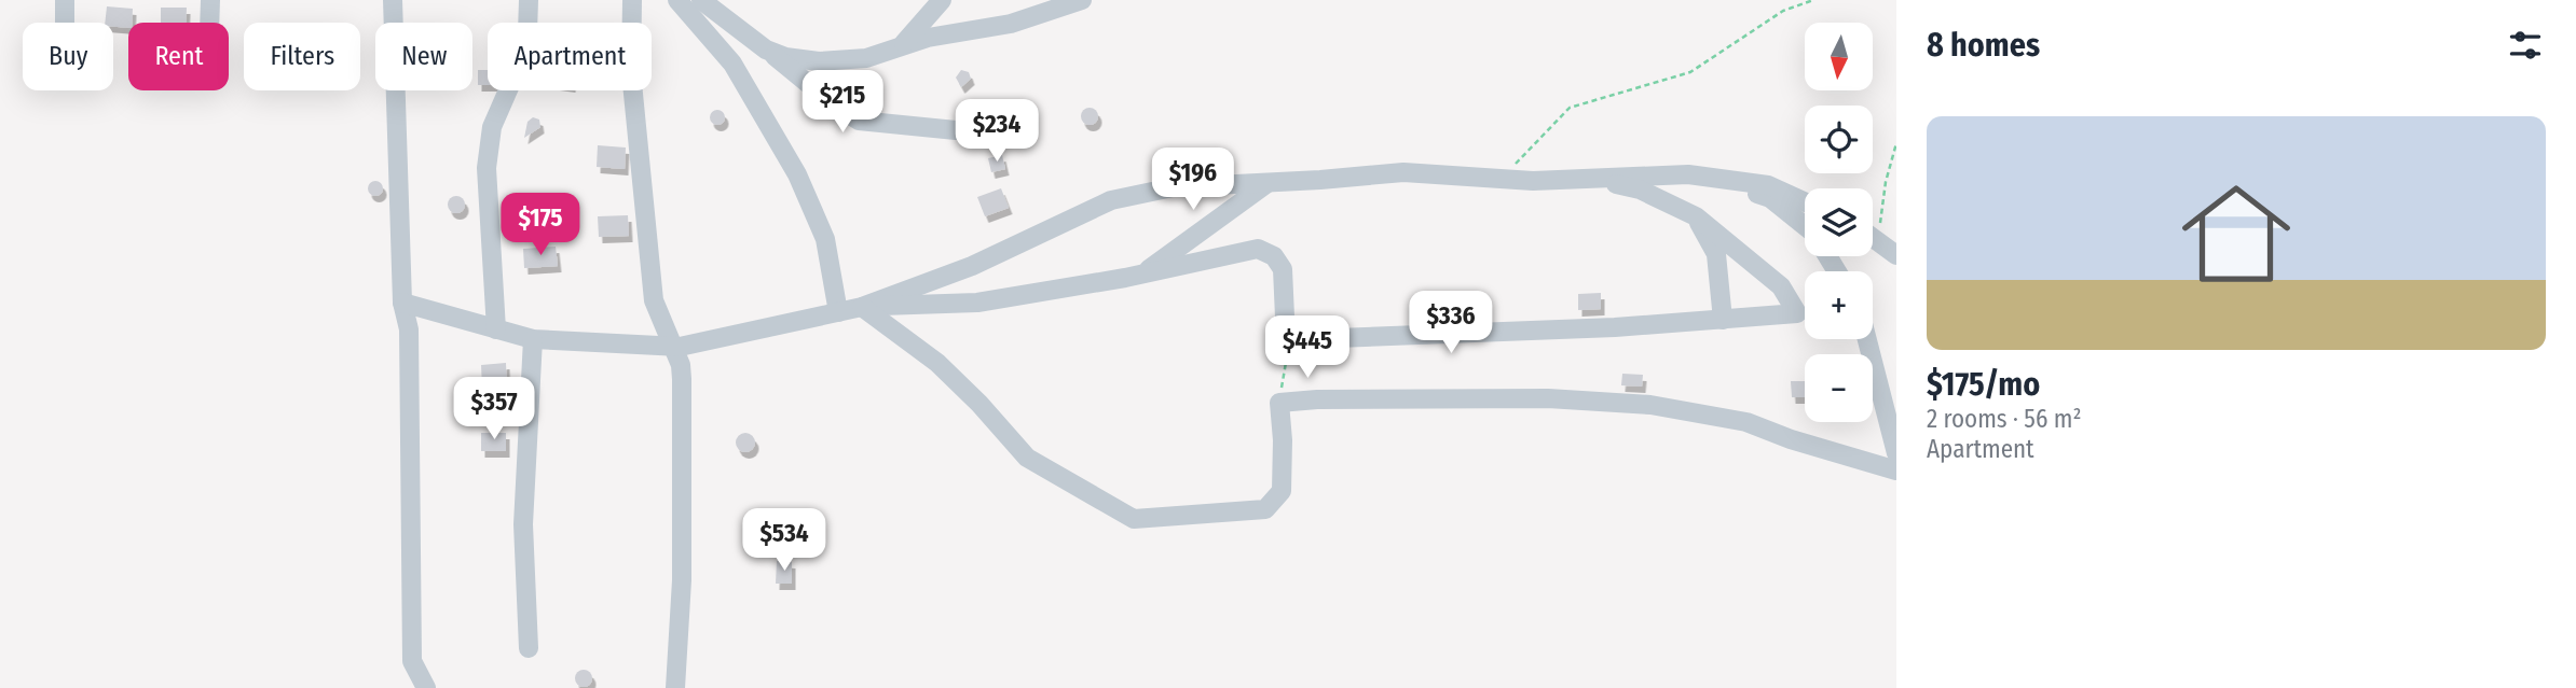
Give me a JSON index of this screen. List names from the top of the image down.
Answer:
{
  "north": "bottom",
  "page": {
    "heading": "8 homes",
    "map_buttons": ["+", "−"],
    "chip": [
      "Buy",
      "Rent",
      "Filters",
      "New",
      "Apartment"
    ],
    "price": [
      "$215",
      "$234",
      "$196",
      "$175",
      "$336",
      "$445",
      "$357",
      "$534"
    ],
    "list": [
      {
        "name": "$175/mo",
        "note": "2 rooms · 56 m² · Apartment"
      }
    ]
  }
}
